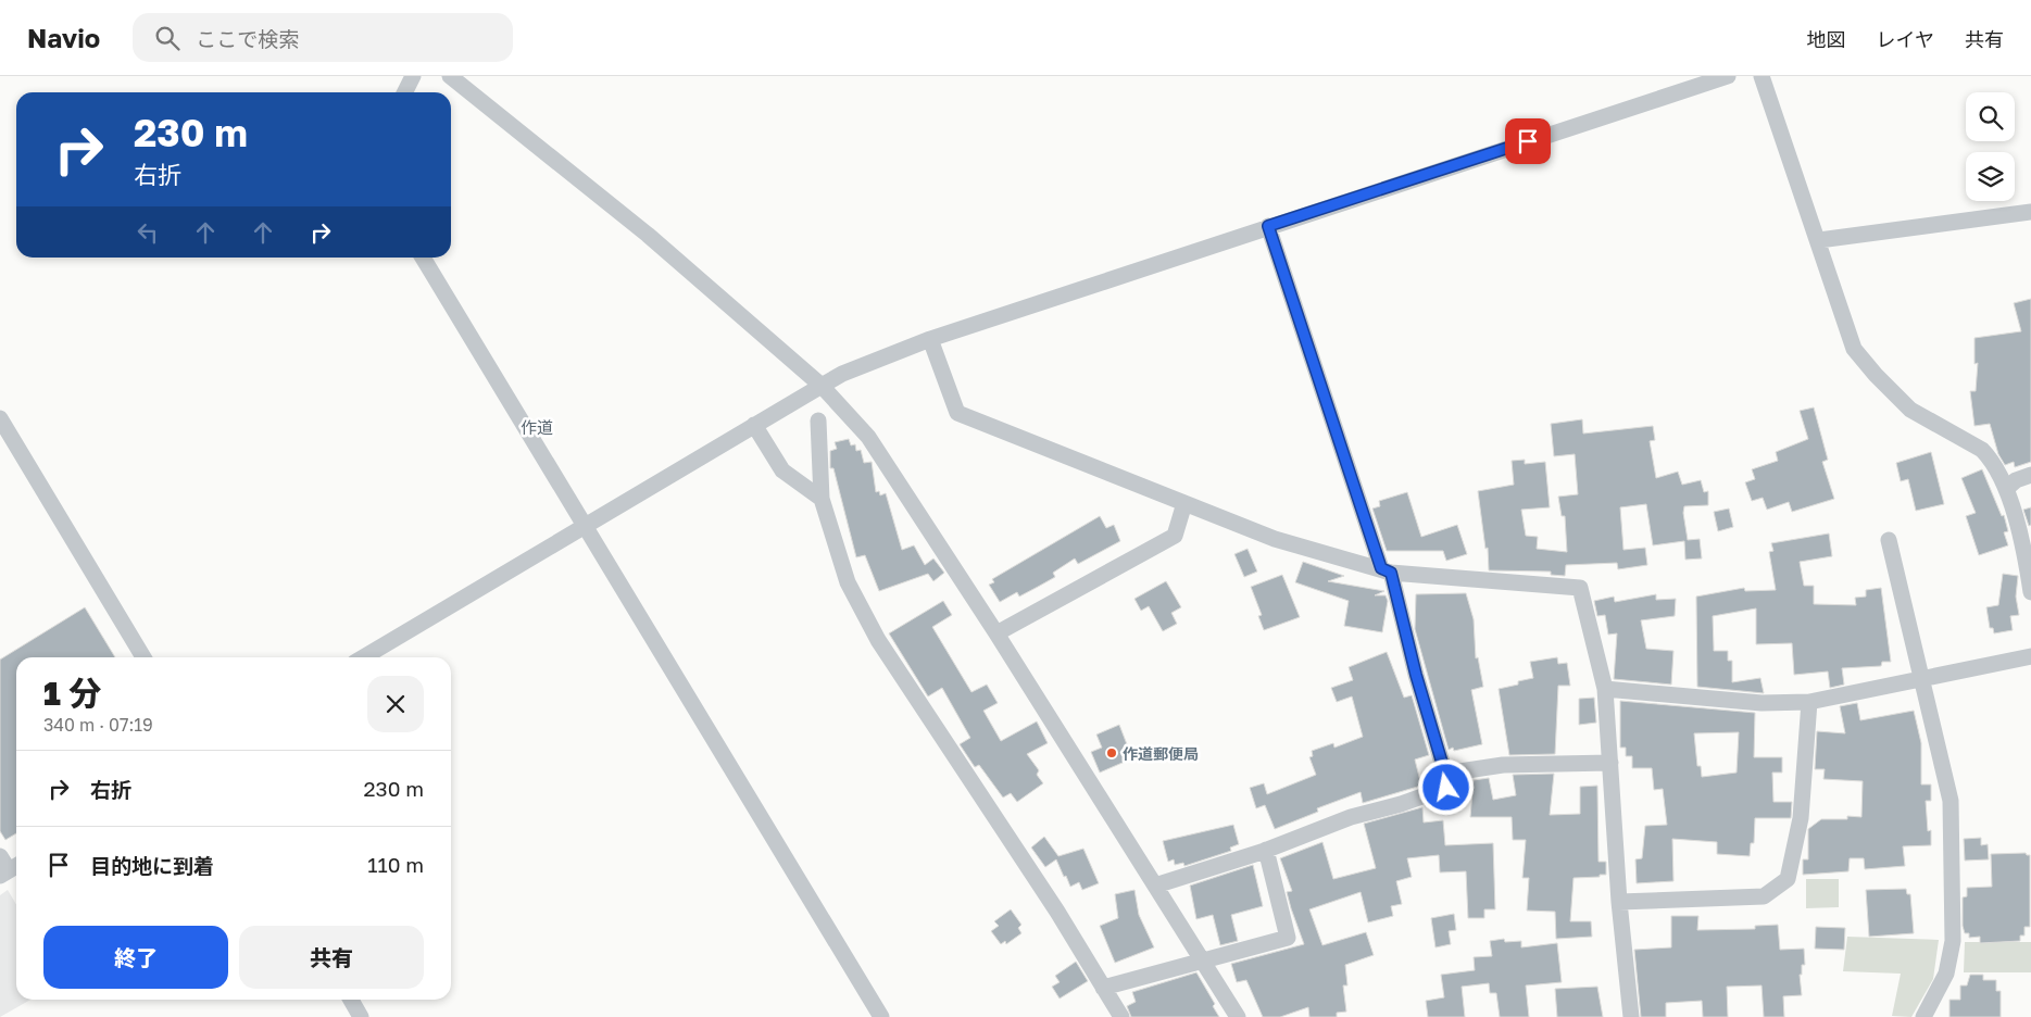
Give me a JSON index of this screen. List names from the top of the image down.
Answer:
{
  "districts": ["作道"],
  "places": ["作道郵便局"],
  "page": {
    "header": "Navio",
    "search": "ここで検索",
    "nav": ["地図", "レイヤ", "共有"],
    "turn": ["230 m", "右折"],
    "heading": ["1 分", "340 m · 07:19"],
    "list": [
      {
        "name": "右折",
        "value": "230 m"
      },
      {
        "name": "目的地に到着",
        "value": "110 m"
      }
    ],
    "buttons": ["終了", "共有"]
  }
}
